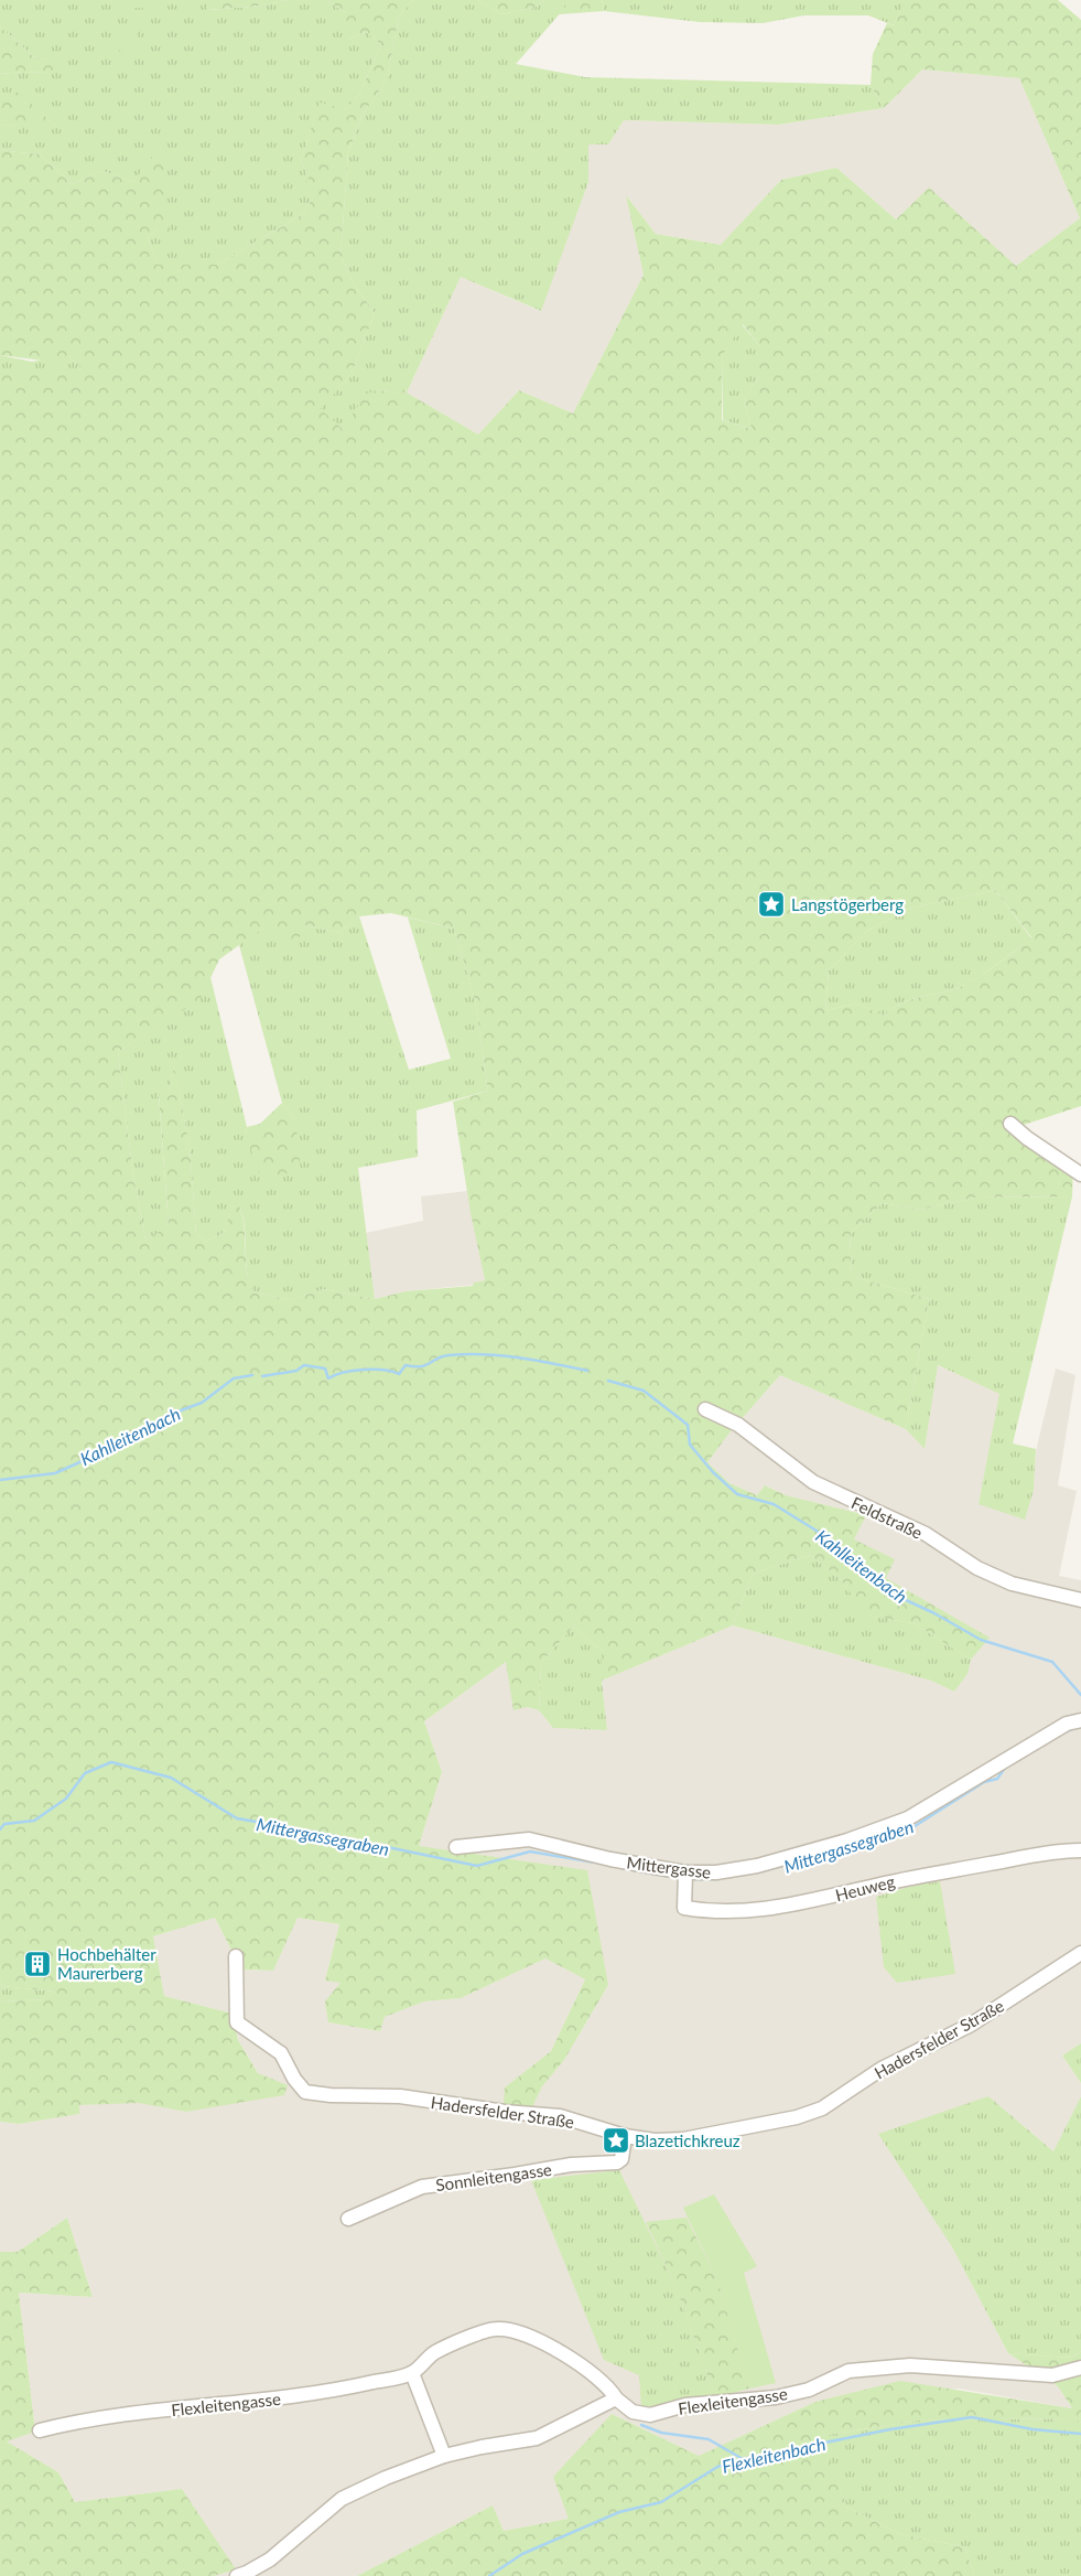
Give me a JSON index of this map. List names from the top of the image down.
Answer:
{
  "streets": {
    "street": [
      "Feldstraße",
      "Mittergasse",
      "Heuweg",
      "Hadersfelder Straße",
      "Sonnleitengasse",
      "Flexleitengasse"
    ]
  },
  "crossings": [
    ["Mittergasse", "Heuweg"],
    ["Hadersfelder Straße", "Sonnleitengasse"]
  ],
  "water": ["Kahlleitenbach", "Mittergassegraben", "Flexleitenbach"],
  "places": {
    "place": ["Langstögerberg", "Blazetichkreuz"],
    "building": ["Hochbehälter Maurerberg"]
  }
}
